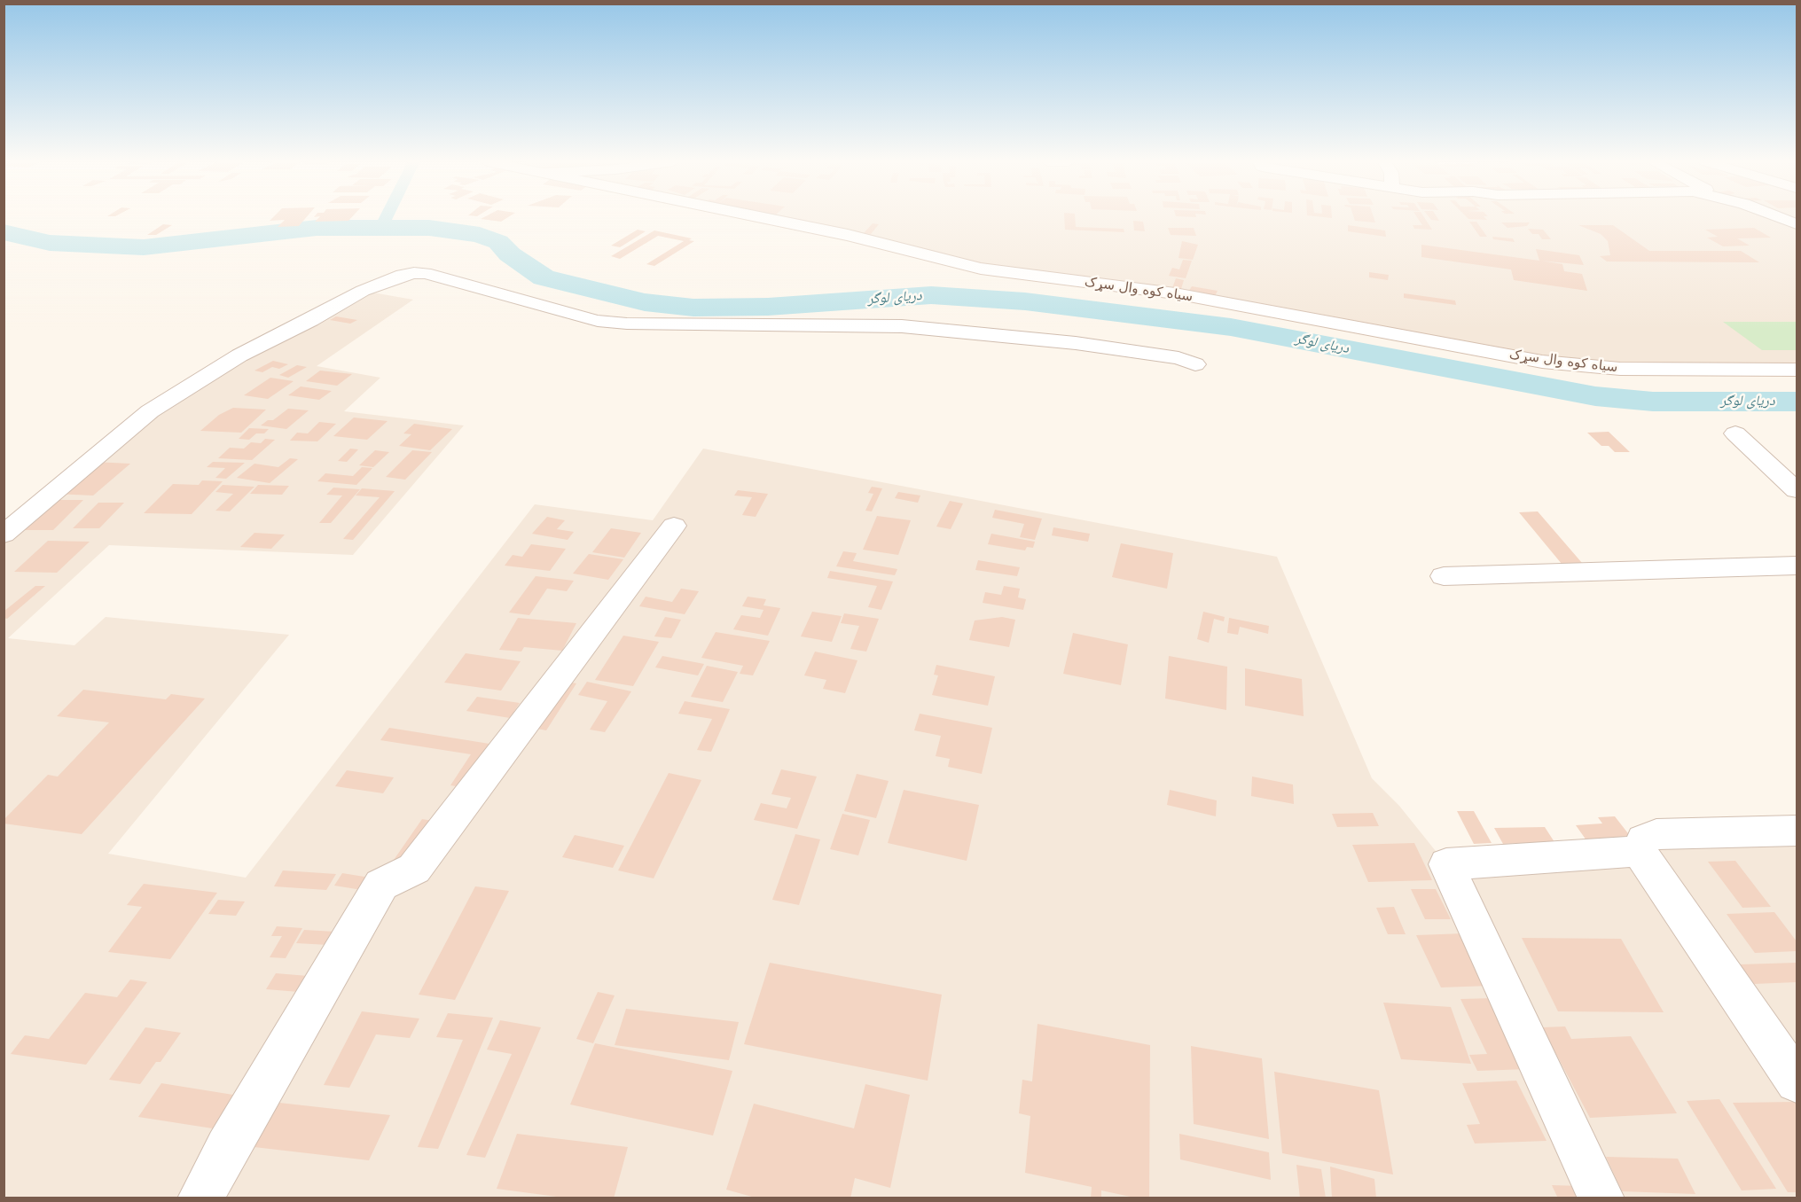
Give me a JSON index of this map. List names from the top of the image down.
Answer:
{
  "streets": {
    "street": ["سیاه کوه وال سړک"]
  },
  "water": ["دریای لوگر"]
}
